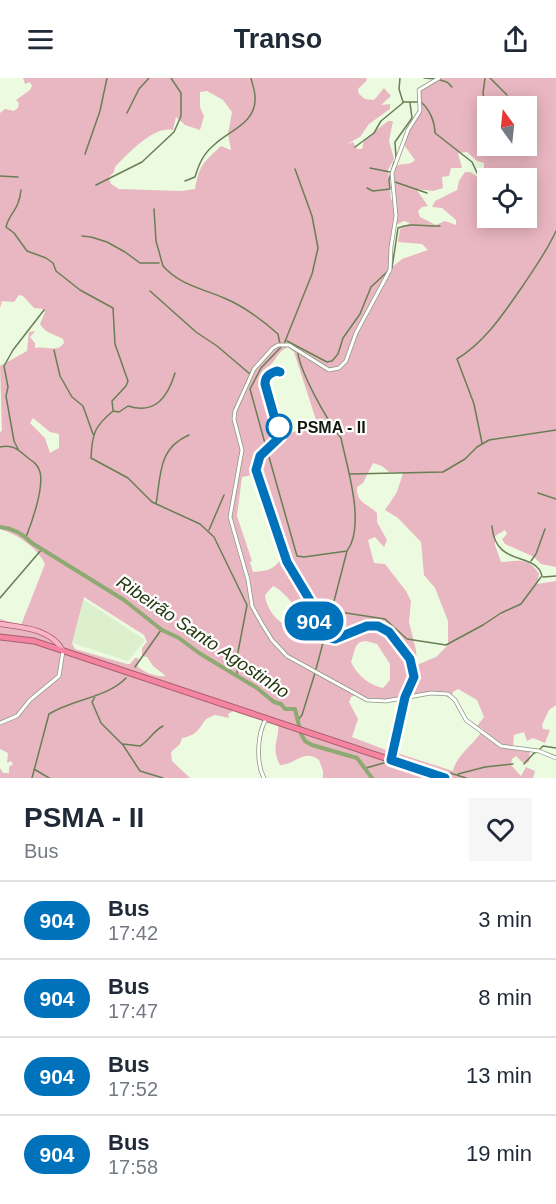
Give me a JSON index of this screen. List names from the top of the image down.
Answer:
{
  "water": ["Ribeirão Santo Agostinho"],
  "places": ["PSMA - II"],
  "lines": ["bus line 904"],
  "north": "top",
  "page": {
    "header": "Transo",
    "on_map": "904",
    "heading": ["PSMA - II", "Bus"],
    "list": [
      {
        "mark": "904",
        "name": "Bus",
        "note": "17:42",
        "value": "3 min"
      },
      {
        "mark": "904",
        "name": "Bus",
        "note": "17:47",
        "value": "8 min"
      },
      {
        "mark": "904",
        "name": "Bus",
        "note": "17:52",
        "value": "13 min"
      },
      {
        "mark": "904",
        "name": "Bus",
        "note": "17:58",
        "value": "19 min"
      }
    ]
  }
}
